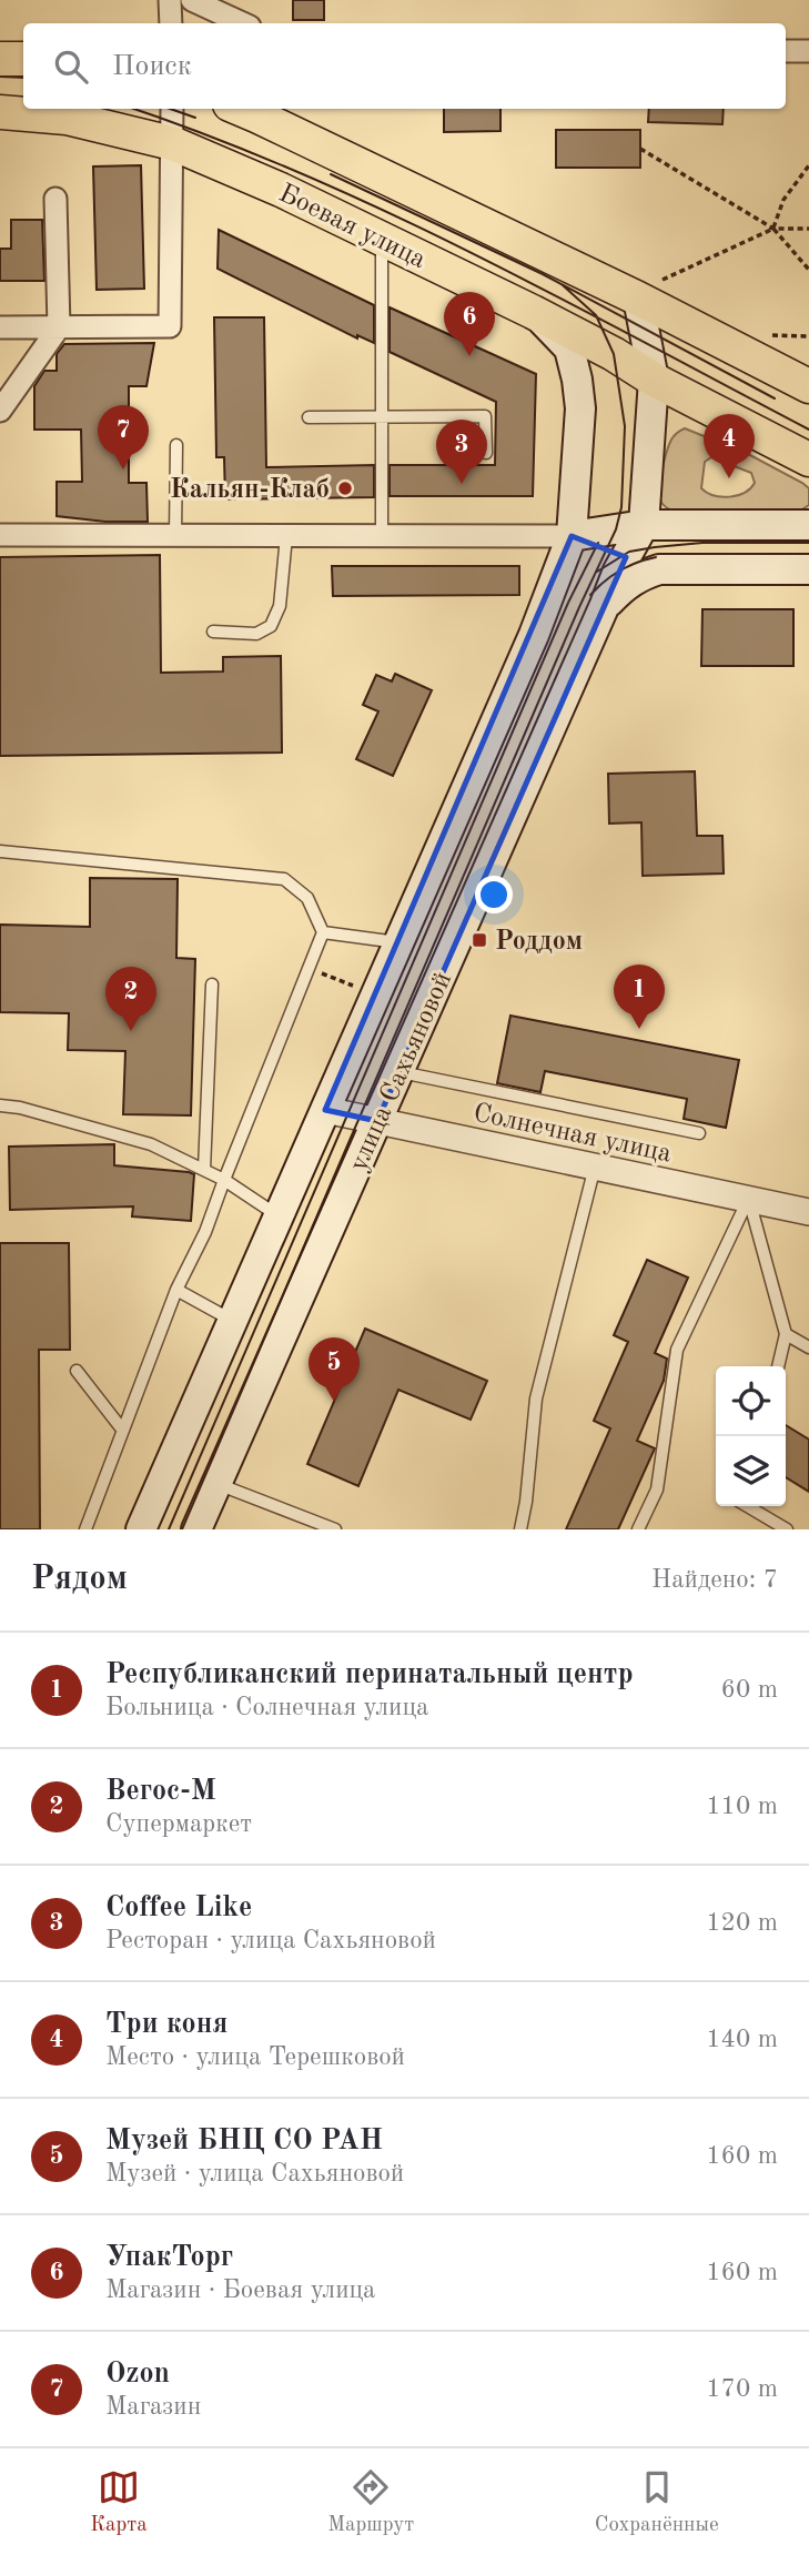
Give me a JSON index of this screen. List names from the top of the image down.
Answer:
{
  "streets": {
    "main road": ["Боевая улица", "улица Сахьяновой"],
    "street": ["Солнечная улица"]
  },
  "crossings": [
    ["Боевая улица", "улица Сахьяновой"],
    ["улица Сахьяновой", "Солнечная улица"]
  ],
  "places": {
    "other": ["Кальян-Клаб"],
    "transit": ["Роддом"]
  },
  "page": {
    "search": "Поиск",
    "pins": [
      "6",
      "7",
      "4",
      "3",
      "1",
      "2",
      "5"
    ],
    "heading": ["Рядом", "Найдено: 7"],
    "list": [
      {
        "mark": "1",
        "name": "Республиканский перинатальный центр",
        "note": "Больница · Солнечная улица",
        "value": "60 m"
      },
      {
        "mark": "2",
        "name": "Вегос-М",
        "note": "Супермаркет",
        "value": "110 m"
      },
      {
        "mark": "3",
        "name": "Coffee Like",
        "note": "Ресторан · улица Сахьяновой",
        "value": "120 m"
      },
      {
        "mark": "4",
        "name": "Три коня",
        "note": "Место · улица Терешковой",
        "value": "140 m"
      },
      {
        "mark": "5",
        "name": "Музей БНЦ СО РАН",
        "note": "Музей · улица Сахьяновой",
        "value": "160 m"
      },
      {
        "mark": "6",
        "name": "УпакТорг",
        "note": "Магазин · Боевая улица",
        "value": "160 m"
      },
      {
        "mark": "7",
        "name": "Ozon",
        "note": "Магазин",
        "value": "170 m"
      }
    ],
    "nav": ["Карта", "Маршрут", "Сохранённые"]
  }
}
